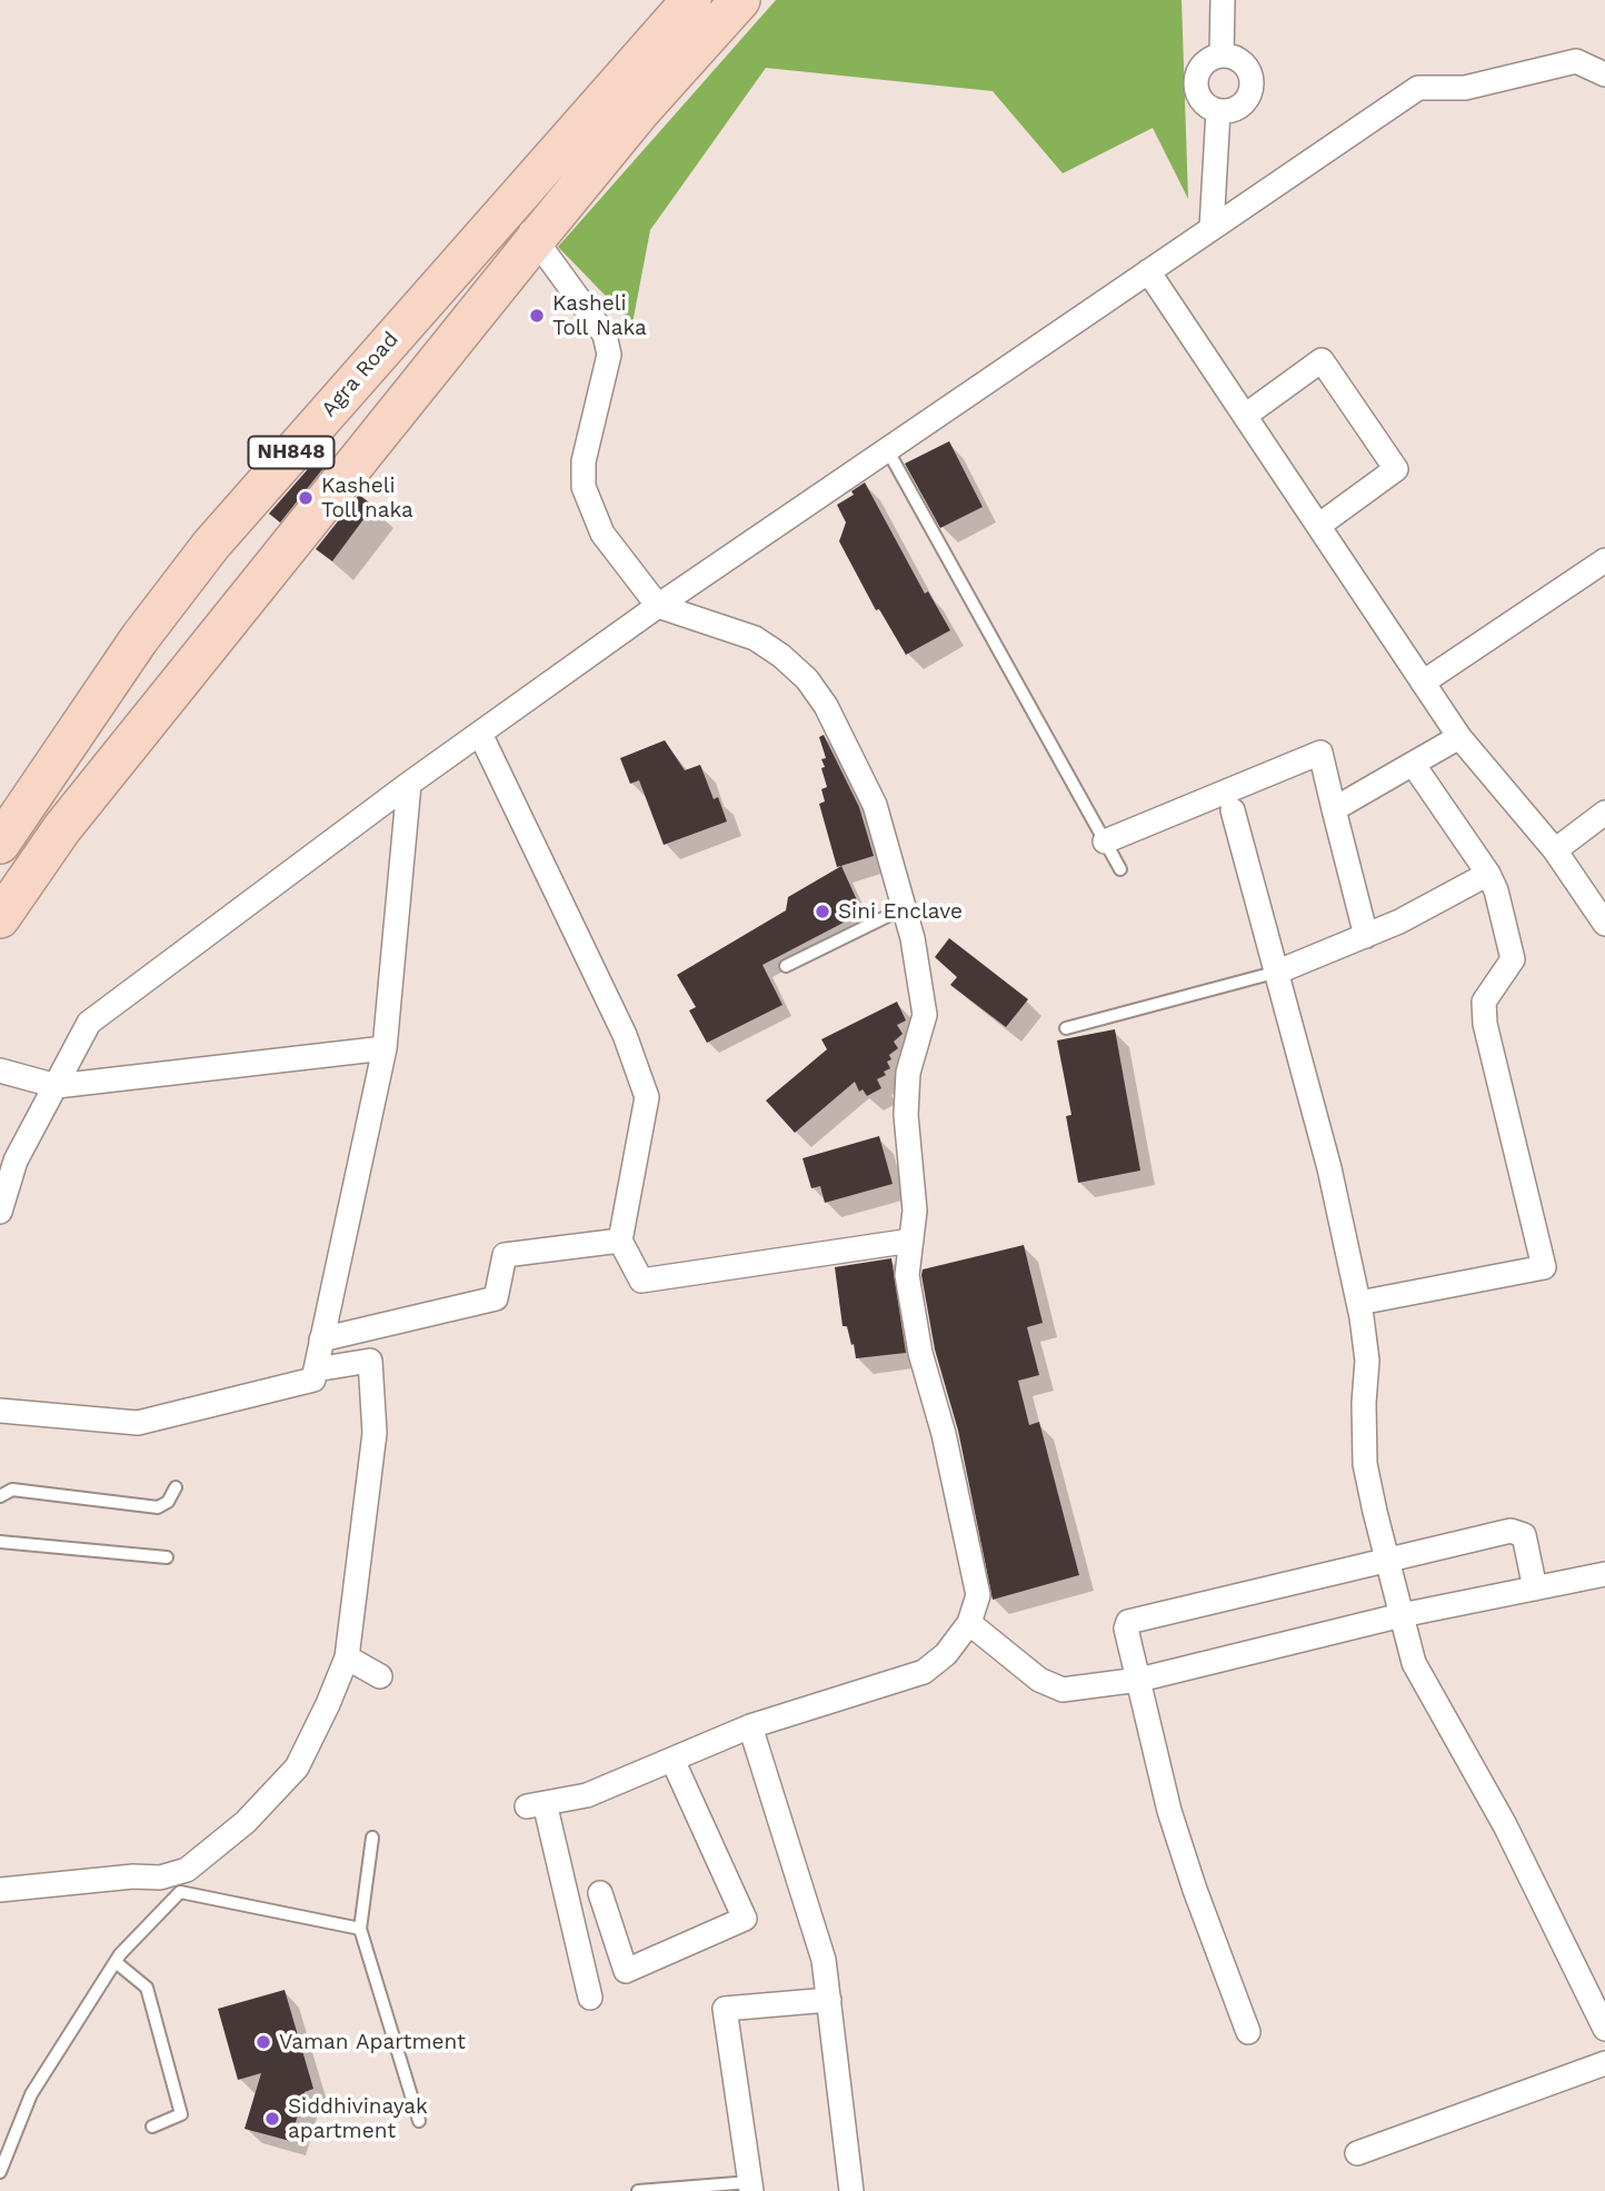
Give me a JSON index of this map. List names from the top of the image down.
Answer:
{
  "streets": {
    "highway": ["Agra Road", "NH848"]
  },
  "crossings": [
    ["Agra Road", "NH848"]
  ],
  "places": [
    "Kasheli Toll Naka",
    "Kasheli Toll naka",
    "Sini Enclave",
    "Vaman Apartment",
    "Siddhivinayak apartment"
  ]
}
